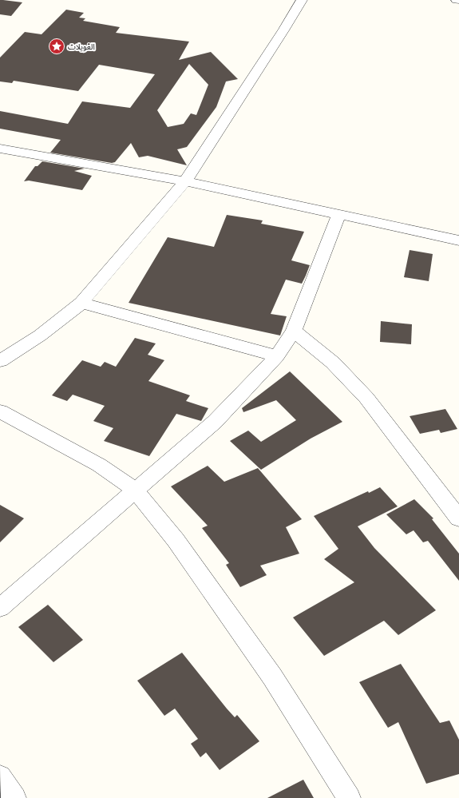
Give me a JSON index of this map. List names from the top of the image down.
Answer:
{
  "places": {
    "place": ["الغويلات"]
  }
}
